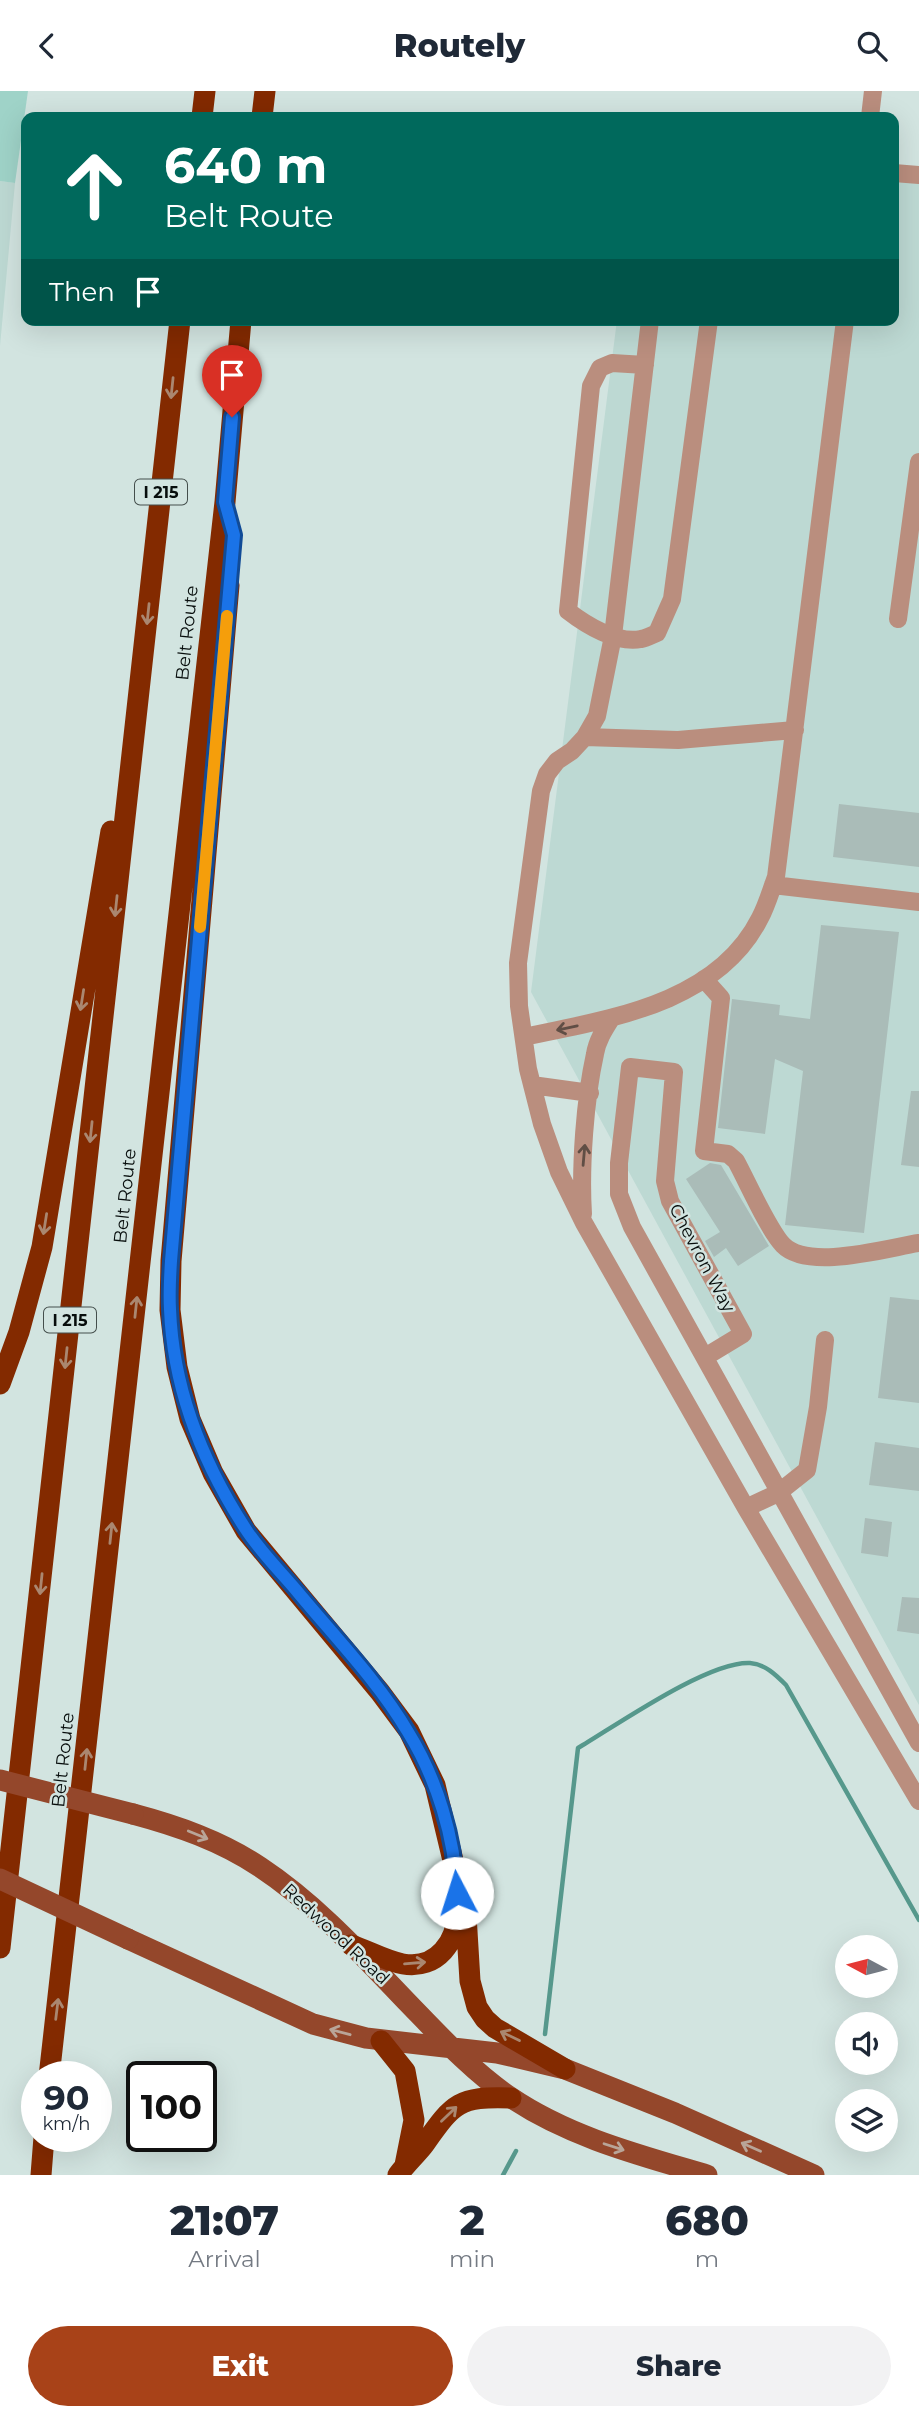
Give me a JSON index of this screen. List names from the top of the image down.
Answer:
{
  "streets": {
    "highway": ["I 215", "Belt Route"],
    "main road": ["Redwood Road"],
    "lane": ["Chevron Way"]
  },
  "north": "left",
  "page": {
    "header": "Routely",
    "turn": ["640 m", "Belt Route"],
    "then": "Then",
    "speed": "90 km/h",
    "limit": "100",
    "eta": [
      "21:07",
      "Arrival",
      "2",
      "min",
      "680",
      "m"
    ],
    "buttons": ["Exit", "Share"]
  }
}
